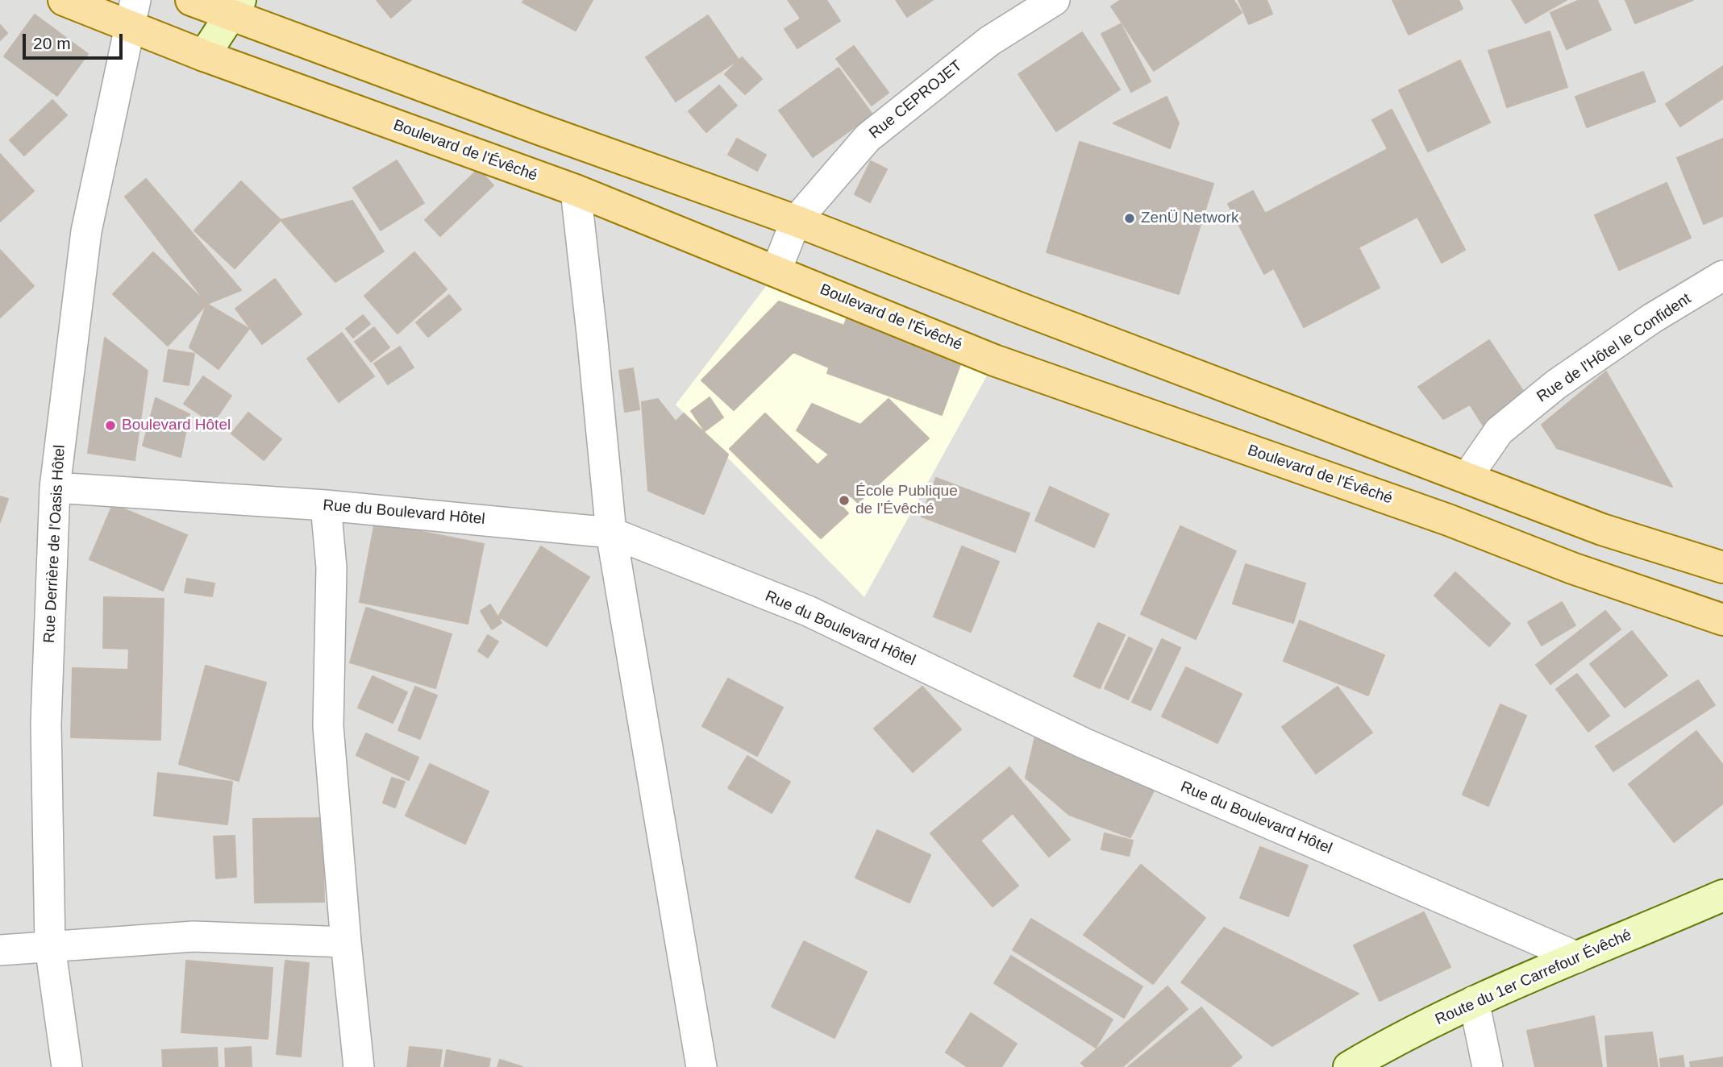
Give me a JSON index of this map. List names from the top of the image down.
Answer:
{
  "streets": {
    "main road": ["Boulevard de l'Évêché"],
    "street": [
      "Rue CEPROJET",
      "Rue de l'Hôtel le Confident",
      "Rue du Boulevard Hôtel",
      "Rue Derrière de l'Oasis Hôtel",
      "Route du 1er Carrefour Évêché"
    ]
  },
  "crossings": [
    ["Rue CEPROJET", "Boulevard de l'Évêché"],
    ["Boulevard de l'Évêché", "Rue Derrière de l'Oasis Hôtel"],
    ["Rue du Boulevard Hôtel", "Rue Derrière de l'Oasis Hôtel"],
    ["Rue du Boulevard Hôtel", "Route du 1er Carrefour Évêché"]
  ],
  "places": ["ZenÜ Network", "Boulevard Hôtel", "École Publique de l'Évêché"],
  "scale_bar": "20 m"
}
